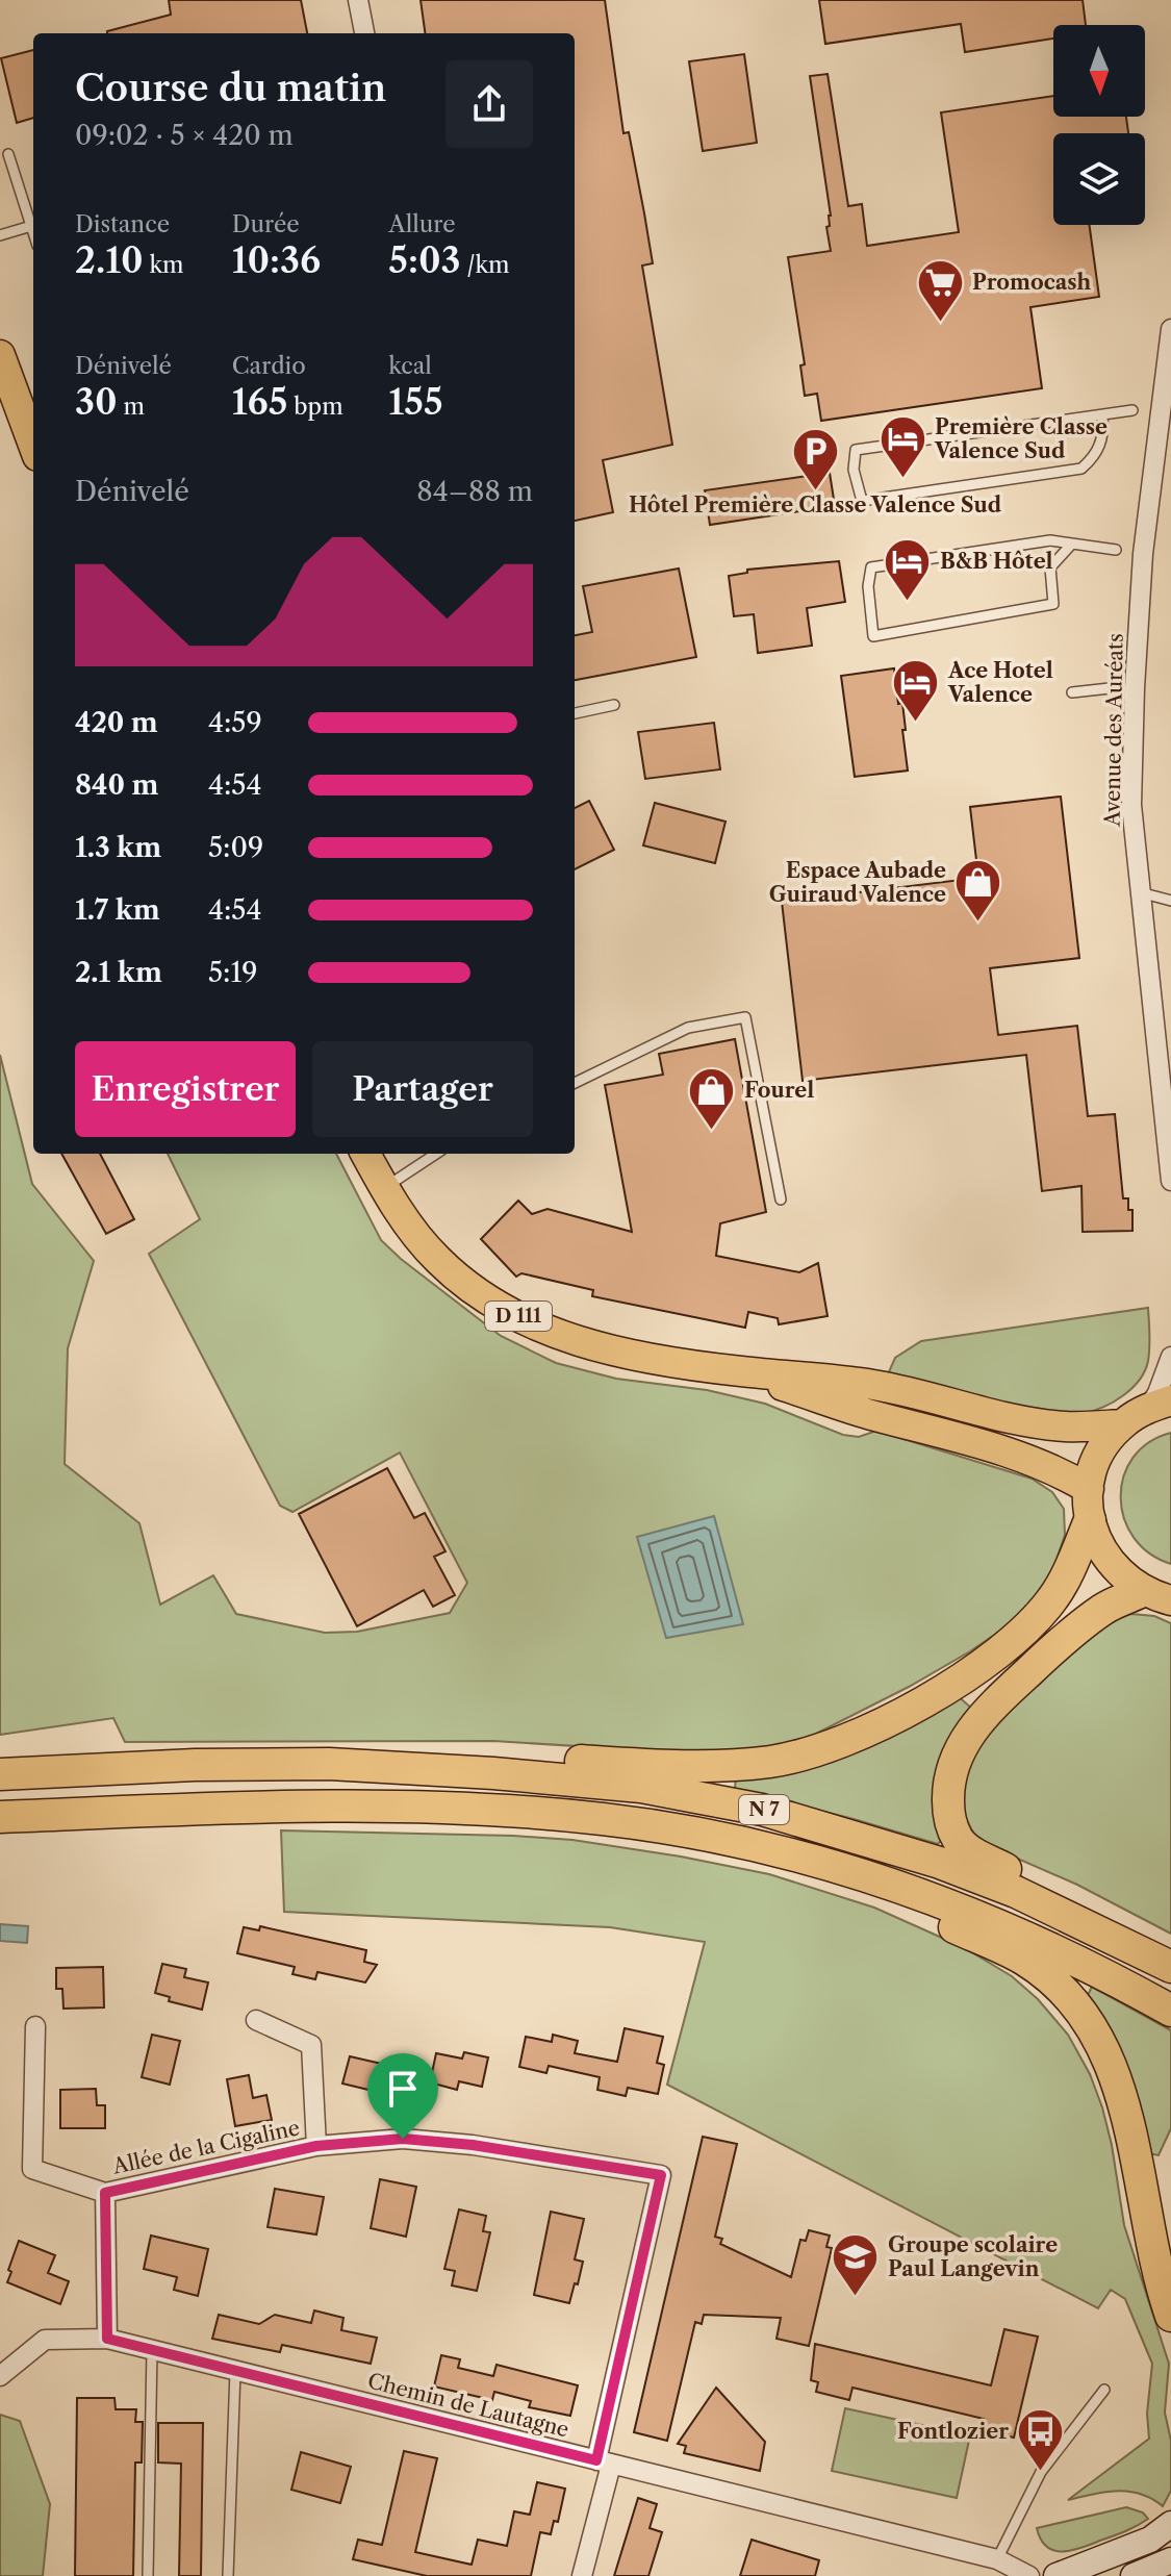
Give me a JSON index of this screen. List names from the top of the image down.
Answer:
{
  "streets": {
    "highway": ["N 7"],
    "main road": ["D 111"],
    "street": ["Avenue des Auréats", "Allée de la Cigaline", "Chemin de Lautagne"]
  },
  "crossings": [
    ["Allée de la Cigaline", "Chemin de Lautagne"]
  ],
  "places": {
    "supermarket": ["Promocash"],
    "hotel": ["Première Classe Valence Sud", "B&B Hôtel", "Ace Hotel Valence"],
    "parking": ["Hôtel Première Classe Valence Sud"],
    "shop": ["Espace Aubade Guiraud Valence", "Fourel"],
    "school or university": ["Groupe scolaire Paul Langevin"],
    "bus stop": ["Fontlozier"]
  },
  "north": "bottom",
  "page": {
    "heading": ["Course du matin", "09:02 · 5 × 420 m"],
    "stats": [
      ["Distance", "2.10 km"],
      ["Durée", "10:36"],
      ["Allure", "5:03 /km"],
      ["Dénivelé", "30 m"],
      ["Cardio", "165 bpm"],
      ["kcal", "155"]
    ],
    "chart": ["Dénivelé", "84–88 m"],
    "list": [
      {
        "name": "420 m",
        "note": "4:59"
      },
      {
        "name": "840 m",
        "note": "4:54"
      },
      {
        "name": "1.3 km",
        "note": "5:09"
      },
      {
        "name": "1.7 km",
        "note": "4:54"
      },
      {
        "name": "2.1 km",
        "note": "5:19"
      }
    ],
    "buttons": ["Enregistrer", "Partager"]
  }
}
